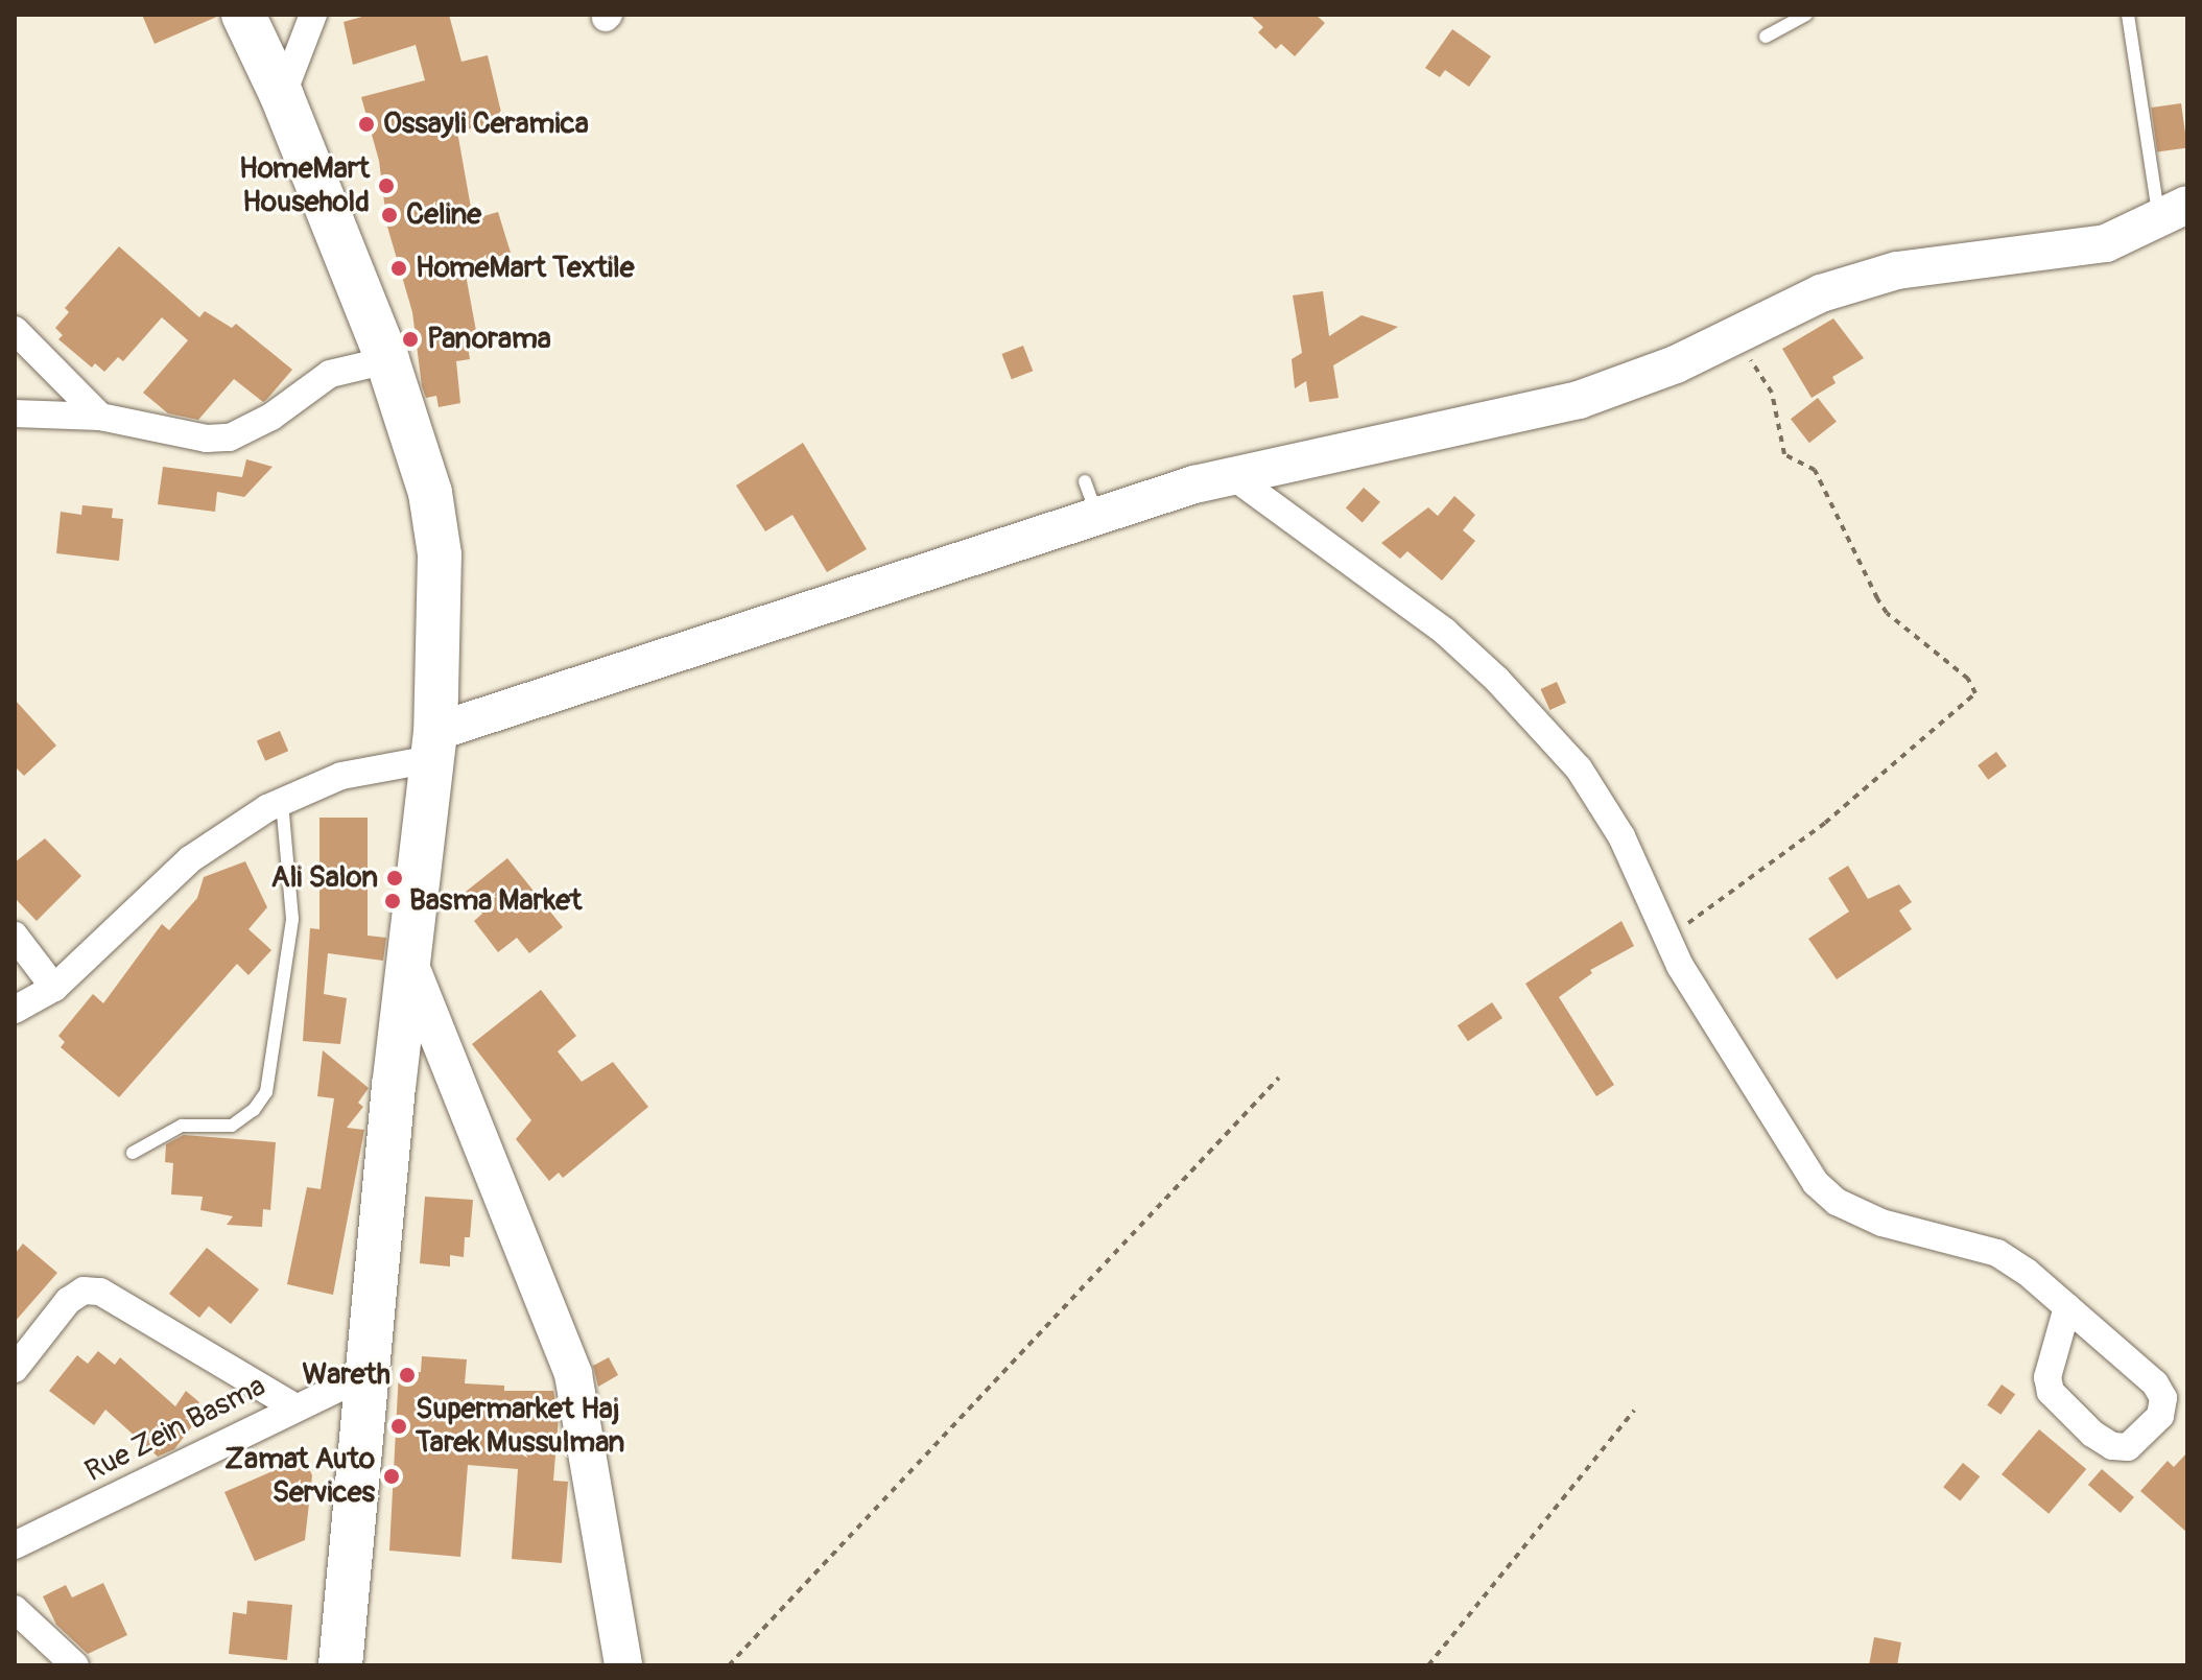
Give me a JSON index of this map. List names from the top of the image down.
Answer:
{
  "streets": {
    "street": ["Rue Zein Basma"]
  },
  "places": [
    "Ossayli Ceramica",
    "HomeMart Household",
    "Celine",
    "HomeMart Textile",
    "Panorama",
    "Ali Salon",
    "Basma Market",
    "Wareth",
    "Supermarket Haj Tarek Mussulman",
    "Zamat Auto Services"
  ]
}
